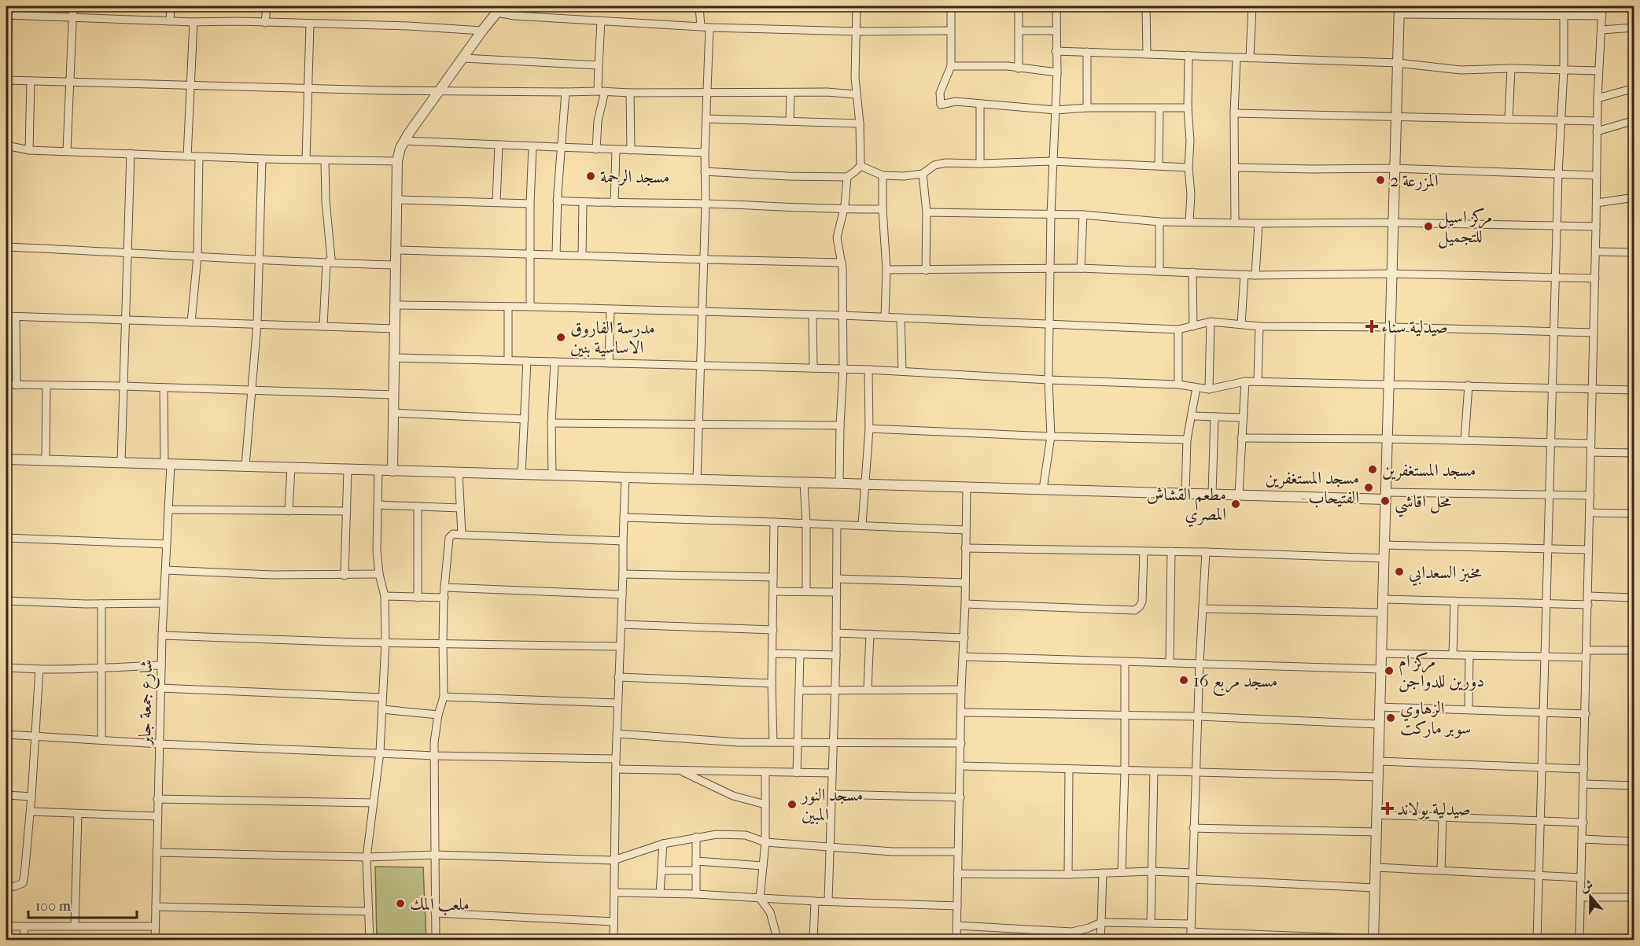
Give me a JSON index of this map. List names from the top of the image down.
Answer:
{
  "streets": {
    "street": ["شارع جمعة جابر"]
  },
  "places": {
    "other": [
      "مسجد الرحمة",
      "المزرعة 2",
      "مركز اسيل للتجميل",
      "مدرسة الفاروق الاساسية بنين",
      "مسجد المستغفرين",
      "مسجد المستغفرين - الفتيحاب",
      "محل اقاشي",
      "مطعم القشاش المصري",
      "مخبز السعدابي",
      "مركز ام دورين للدواجن",
      "مسجد مربع 16",
      "الزهاوي سوبر ماركت",
      "مسجد النور المبين",
      "ملعب المك"
    ],
    "health": ["صيدلية سناء", "صيدلية يولاند"]
  },
  "scale_bar": "100 m",
  "north": "top"
}
